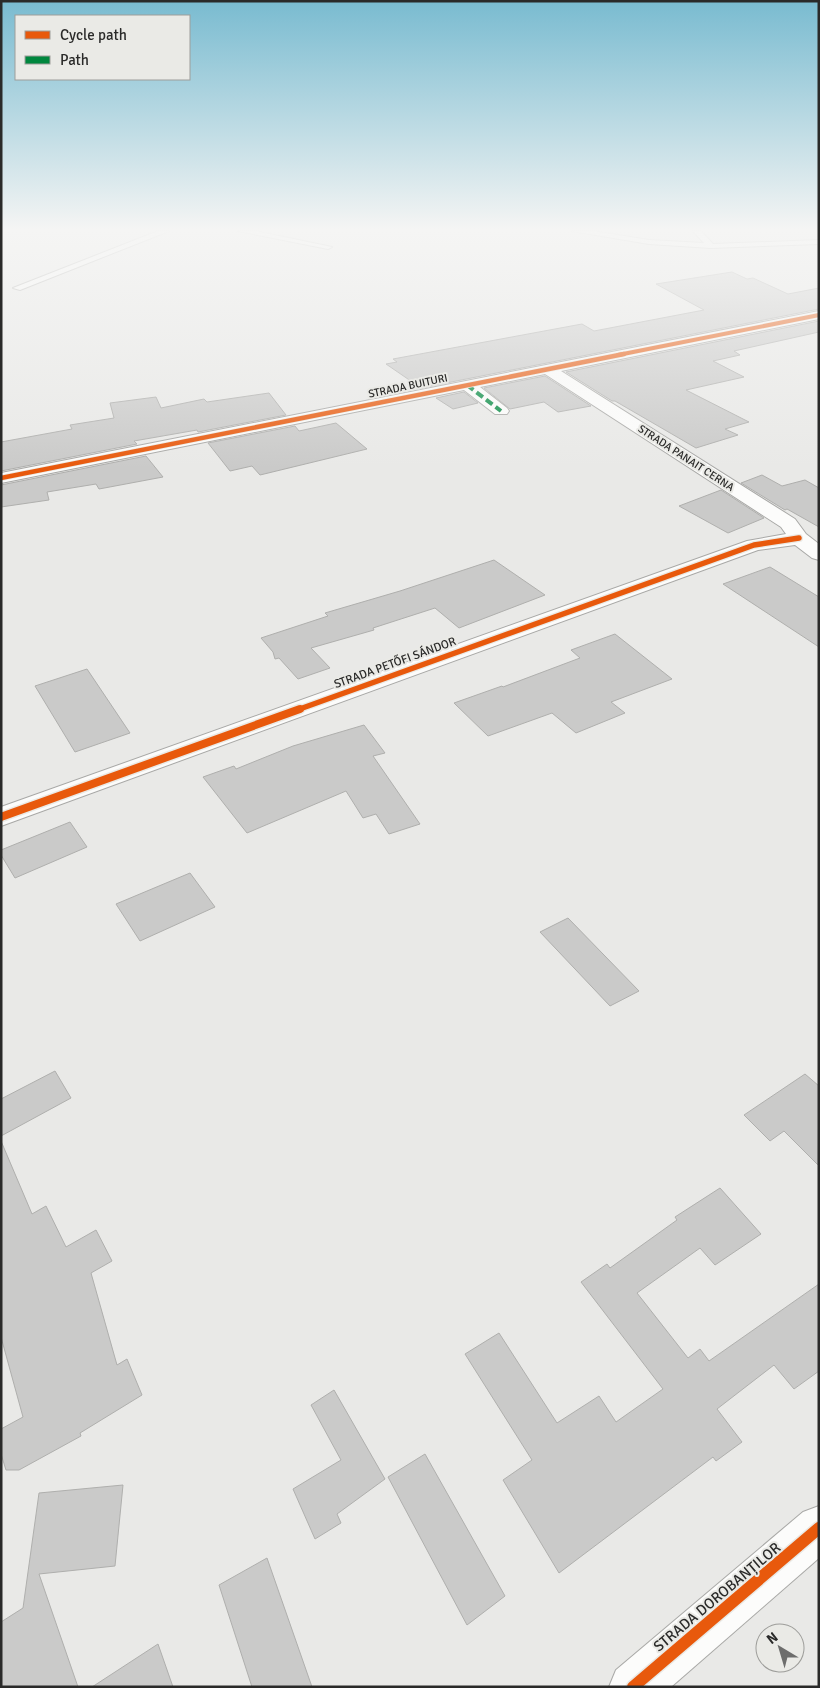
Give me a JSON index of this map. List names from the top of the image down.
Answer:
{
  "streets": {
    "street": [
      "STRADA BUITURI",
      "STRADA PANAIT CERNA",
      "STRADA PETŐFI SÁNDOR",
      "STRADA DOROBANȚILOR"
    ]
  },
  "crossings": [
    ["STRADA BUITURI", "STRADA PANAIT CERNA"],
    ["STRADA PANAIT CERNA", "STRADA PETŐFI SÁNDOR"]
  ],
  "legend": ["Cycle path", "Path"],
  "north": "top left"
}
